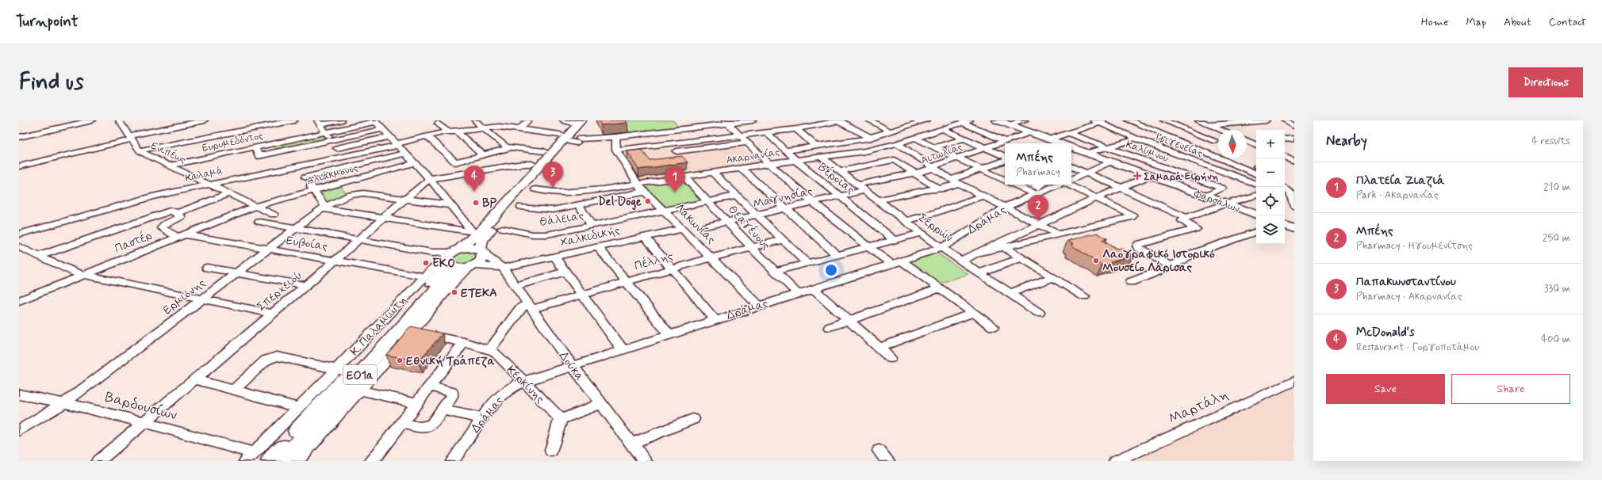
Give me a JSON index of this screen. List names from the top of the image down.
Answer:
{
  "streets": {
    "main road": ["Φαρσάλων", "ΕΟ1α"],
    "street": [
      "Ευρυμεδόντος",
      "Ιφιγενείας",
      "Καλύμνου",
      "Ενιπέως",
      "Αιτωλίας",
      "Ακαρνανίας",
      "Καλαμά",
      "Αλιάκμονος",
      "Βέροιας",
      "Μαγνησίας",
      "Θάλειας",
      "Δράμας",
      "Λακωνίας",
      "Θεαγένους",
      "Σερρών",
      "Χαλκιδικής",
      "Παστέρ",
      "Ευβοίας",
      "Πέλλης",
      "Σπερχειού",
      "Ερμιόνης",
      "Κ. Παλαμιώτη",
      "Δούκα",
      "Κερκίνης",
      "Βαρδουσίων",
      "Μαρτάλη"
    ]
  },
  "crossings": [
    ["Ευρυμεδόντος", "Ενιπέως"],
    ["Καλύμνου", "Φαρσάλων"],
    ["Ενιπέως", "Καλαμά"],
    ["Ενιπέως", "Αλιάκμονος"],
    ["Ενιπέως", "Παστέρ"],
    ["Αιτωλίας", "Φαρσάλων"],
    ["Αιτωλίας", "Σερρών"],
    ["Ακαρνανίας", "Βέροιας"],
    ["Ακαρνανίας", "Λακωνίας"],
    ["Ακαρνανίας", "Θεαγένους"],
    ["Ακαρνανίας", "Σερρών"],
    ["Αλιάκμονος", "Παστέρ"],
    ["Βέροιας", "Μαγνησίας"],
    ["Μαγνησίας", "Θεαγένους"],
    ["Μαγνησίας", "Σερρών"],
    ["Θάλειας", "Λακωνίας"],
    ["Θάλειας", "Θεαγένους"],
    ["Δράμας", "Λακωνίας"],
    ["Δράμας", "Θεαγένους"],
    ["Δράμας", "Σερρών"],
    ["Δράμας", "Δούκα"],
    ["Δράμας", "Κερκίνης"],
    ["Λακωνίας", "Χαλκιδικής"],
    ["Λακωνίας", "Πέλλης"],
    ["Θεαγένους", "Πέλλης"],
    ["Χαλκιδικής", "Δούκα"],
    ["Παστέρ", "Ευβοίας"],
    ["Ευβοίας", "Σπερχειού"],
    ["Ευβοίας", "Ερμιόνης"],
    ["Ευβοίας", "Κ. Παλαμιώτη"],
    ["Πέλλης", "Δούκα"],
    ["Σπερχειού", "Ερμιόνης"],
    ["Σπερχειού", "Βαρδουσίων"],
    ["Ερμιόνης", "Βαρδουσίων"],
    ["Κ. Παλαμιώτη", "ΕΟ1α"],
    ["Κ. Παλαμιώτη", "Βαρδουσίων"],
    ["Δούκα", "ΕΟ1α"]
  ],
  "places": {
    "health": ["Σαμαρά Ειρήνη"],
    "other": [
      "Del Doge",
      "BP",
      "Λαογραφικό Ιστορικό Μουσείο Λάρισας",
      "EKO",
      "ΕΤΕΚΑ",
      "Εθνική Τράπεζα"
    ]
  },
  "north": "bottom",
  "page": {
    "header": "Turnpoint",
    "nav": [
      "Home",
      "Map",
      "About",
      "Contact"
    ],
    "buttons": [
      "Directions",
      ["Save", "Share"]
    ],
    "title": "Find us",
    "heading": ["Nearby", "4 results"],
    "map_buttons": ["+", "−"],
    "popup": ["Μπέης", "Pharmacy"],
    "pins": [
      "3",
      "4",
      "1",
      "2"
    ],
    "list": [
      {
        "mark": "1",
        "name": "Πλατεία Ζιαζιά",
        "note": "Park · Ακαρνανίας",
        "value": "210 m"
      },
      {
        "mark": "2",
        "name": "Μπέης",
        "note": "Pharmacy · Ηγουμενίτσης",
        "value": "250 m"
      },
      {
        "mark": "3",
        "name": "Παπακωνσταντίνου",
        "note": "Pharmacy · Ακαρνανίας",
        "value": "330 m"
      },
      {
        "mark": "4",
        "name": "McDonald's",
        "note": "Restaurant · Γοργοποτάμου",
        "value": "400 m"
      }
    ]
  }
}
